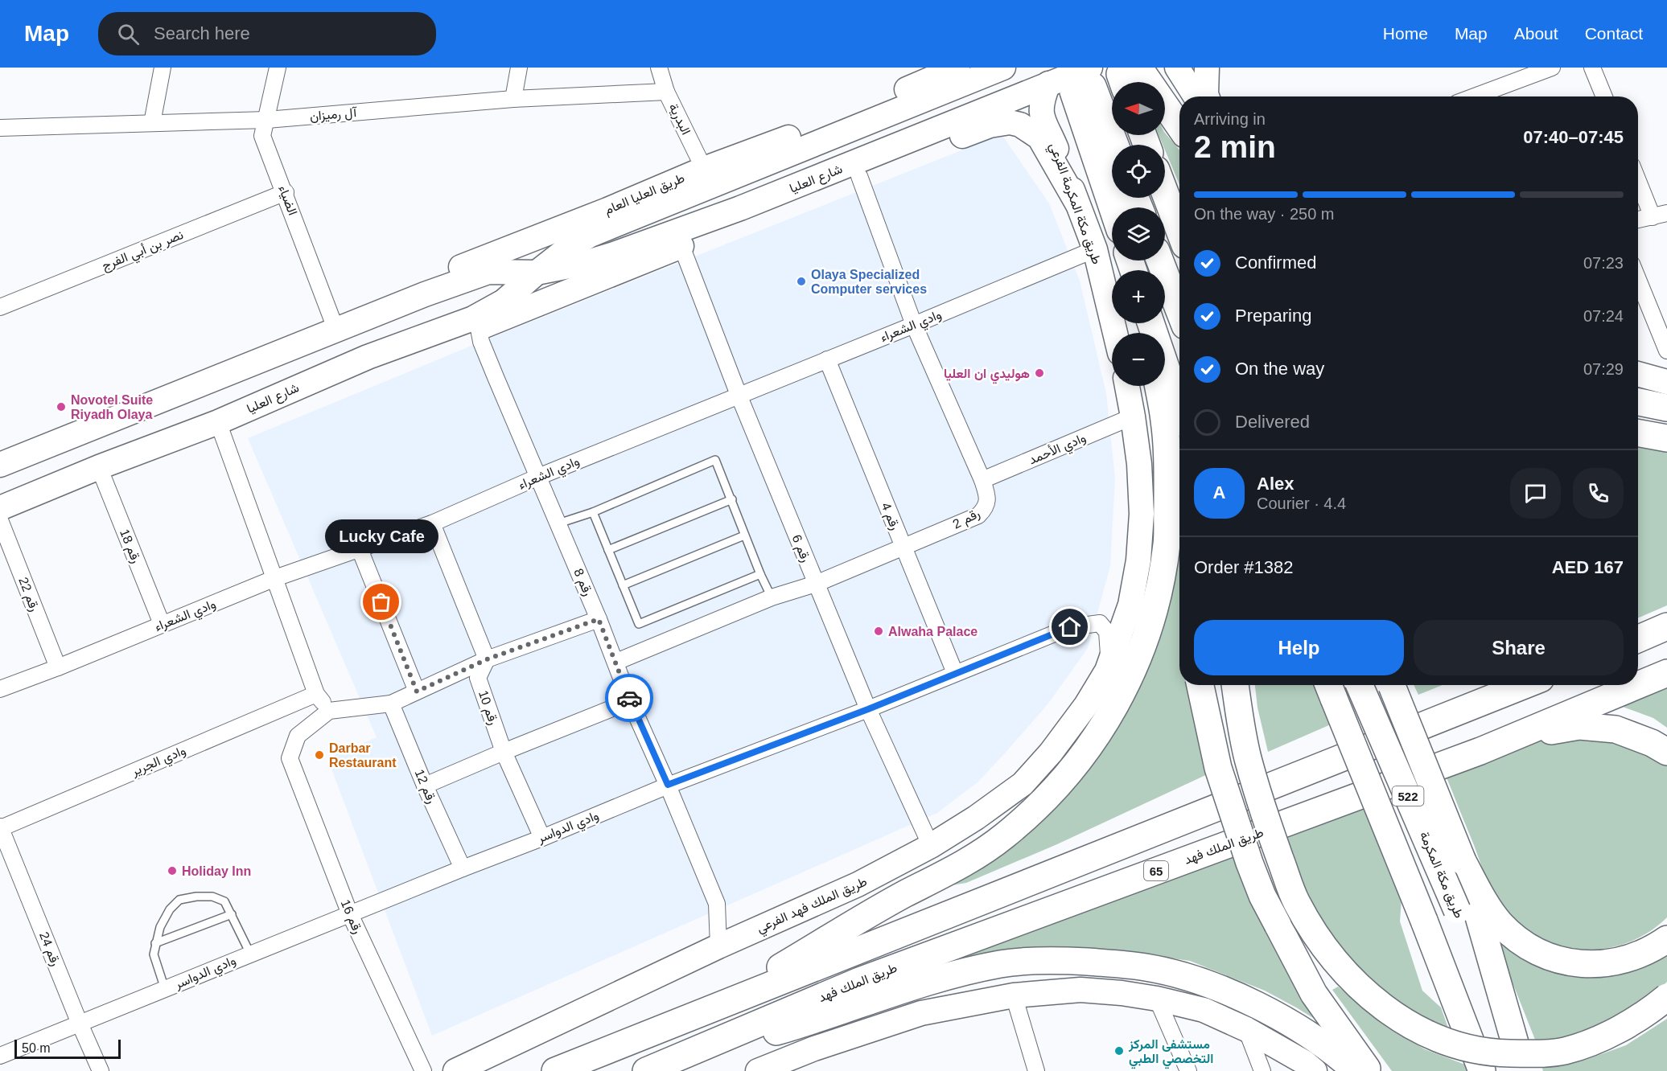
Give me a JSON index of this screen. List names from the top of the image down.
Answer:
{
  "streets": {
    "highway": [
      "522",
      "طريق الملك فهد",
      "65",
      "طريق مكة المكرمة"
    ],
    "main road": [
      "شارع العليا",
      "طريق العليا العام",
      "طريق مكة المكرمة الفرعي",
      "طريق الملك فهد الفرعي"
    ],
    "street": [
      "آل رميزان",
      "البدرية",
      "الضياء",
      "نصر بن أبي الفرج",
      "وادي الشعراء",
      "وادي الأحمد",
      "رقم 4",
      "رقم 2",
      "رقم 18",
      "رقم 6",
      "رقم 8",
      "رقم 22",
      "رقم 10",
      "وادي الجرير",
      "رقم 12",
      "وادي الدواسر",
      "رقم 16",
      "رقم 24"
    ]
  },
  "crossings": [
    ["آل رميزان", "البدرية"],
    ["آل رميزان", "الضياء"],
    ["البدرية", "طريق العليا العام"],
    ["شارع العليا", "طريق العليا العام"],
    ["شارع العليا", "الضياء"],
    ["شارع العليا", "طريق مكة المكرمة الفرعي"],
    ["شارع العليا", "رقم 18"],
    ["طريق العليا العام", "الضياء"],
    ["الضياء", "نصر بن أبي الفرج"],
    ["طريق مكة المكرمة الفرعي", "وادي الشعراء"],
    ["وادي الشعراء", "رقم 4"],
    ["وادي الشعراء", "رقم 2"],
    ["وادي الشعراء", "رقم 18"],
    ["وادي الشعراء", "رقم 6"],
    ["وادي الشعراء", "رقم 8"],
    ["وادي الشعراء", "رقم 22"],
    ["وادي الأحمد", "رقم 2"],
    ["رقم 4", "رقم 2"],
    ["رقم 4", "وادي الدواسر"],
    ["رقم 2", "رقم 6"],
    ["رقم 2", "رقم 8"],
    ["رقم 6", "وادي الدواسر"],
    ["رقم 6", "طريق الملك فهد الفرعي"],
    ["رقم 8", "وادي الدواسر"],
    ["رقم 8", "طريق الملك فهد الفرعي"],
    ["رقم 10", "وادي الدواسر"],
    ["وادي الجرير", "رقم 24"],
    ["رقم 12", "وادي الدواسر"],
    ["وادي الدواسر", "طريق الملك فهد الفرعي"],
    ["وادي الدواسر", "رقم 16"],
    ["وادي الدواسر", "رقم 24"]
  ],
  "places": [
    "Olaya Specialized Computer services",
    "هوليدي ان العليا",
    "Novotel Suite Riyadh Olaya",
    "Lucky Cafe",
    "Alwaha Palace",
    "Darbar Restaurant",
    "Holiday Inn",
    "مستشفى المركز التخصصي الطبي"
  ],
  "scale_bar": "50 m",
  "north": "left",
  "page": {
    "header": "Map",
    "search": "Search here",
    "nav": [
      "Home",
      "Map",
      "About",
      "Contact"
    ],
    "map_buttons": ["+", "−"],
    "heading": ["2 min", "Arriving in", "07:40–07:45"],
    "panel": [
      "Alex",
      "Courier · 4.4",
      "Order #1382",
      "AED 167"
    ],
    "bar": "On the way · 250 m",
    "list": [
      ["Confirmed", "07:23"],
      ["Preparing", "07:24"],
      ["On the way", "07:29"],
      "Delivered"
    ],
    "round": "A",
    "bubble": "Lucky Cafe",
    "buttons": ["Help", "Share"],
    "scale": "50 m"
  }
}
